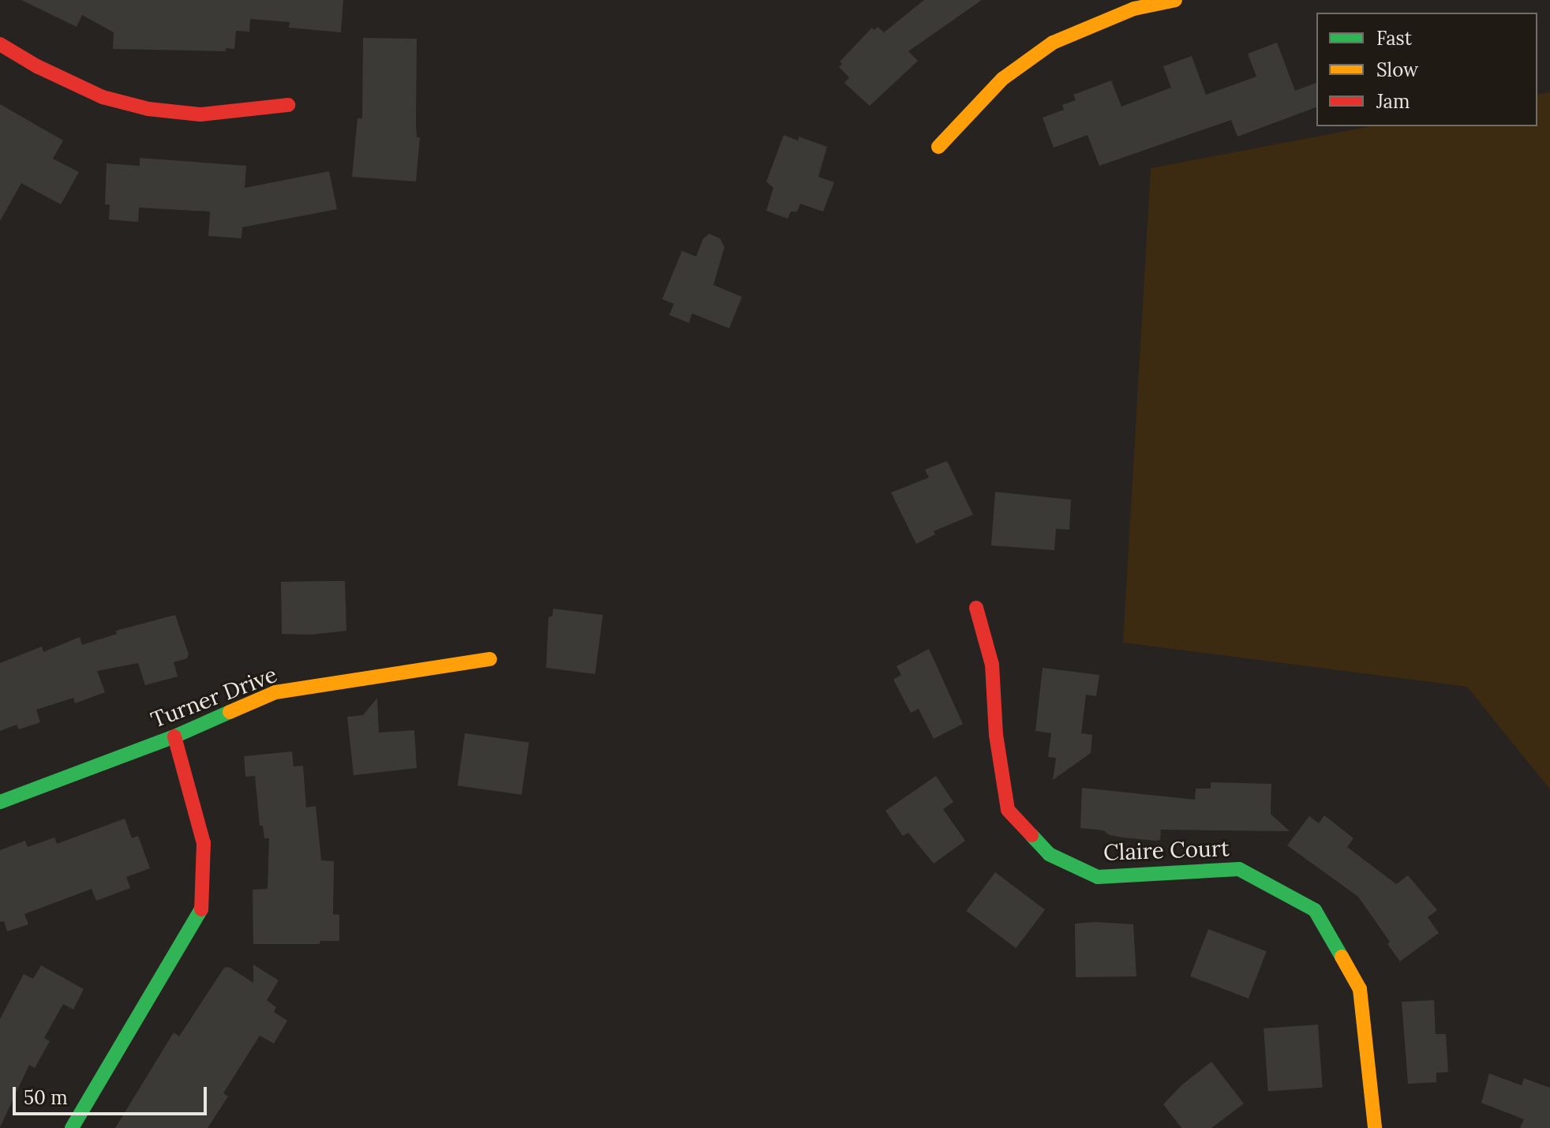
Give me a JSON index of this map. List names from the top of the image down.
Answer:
{
  "streets": {
    "street": ["Turner Drive", "Claire Court"]
  },
  "legend": ["Fast", "Slow", "Jam"],
  "scale_bar": "50 m"
}
